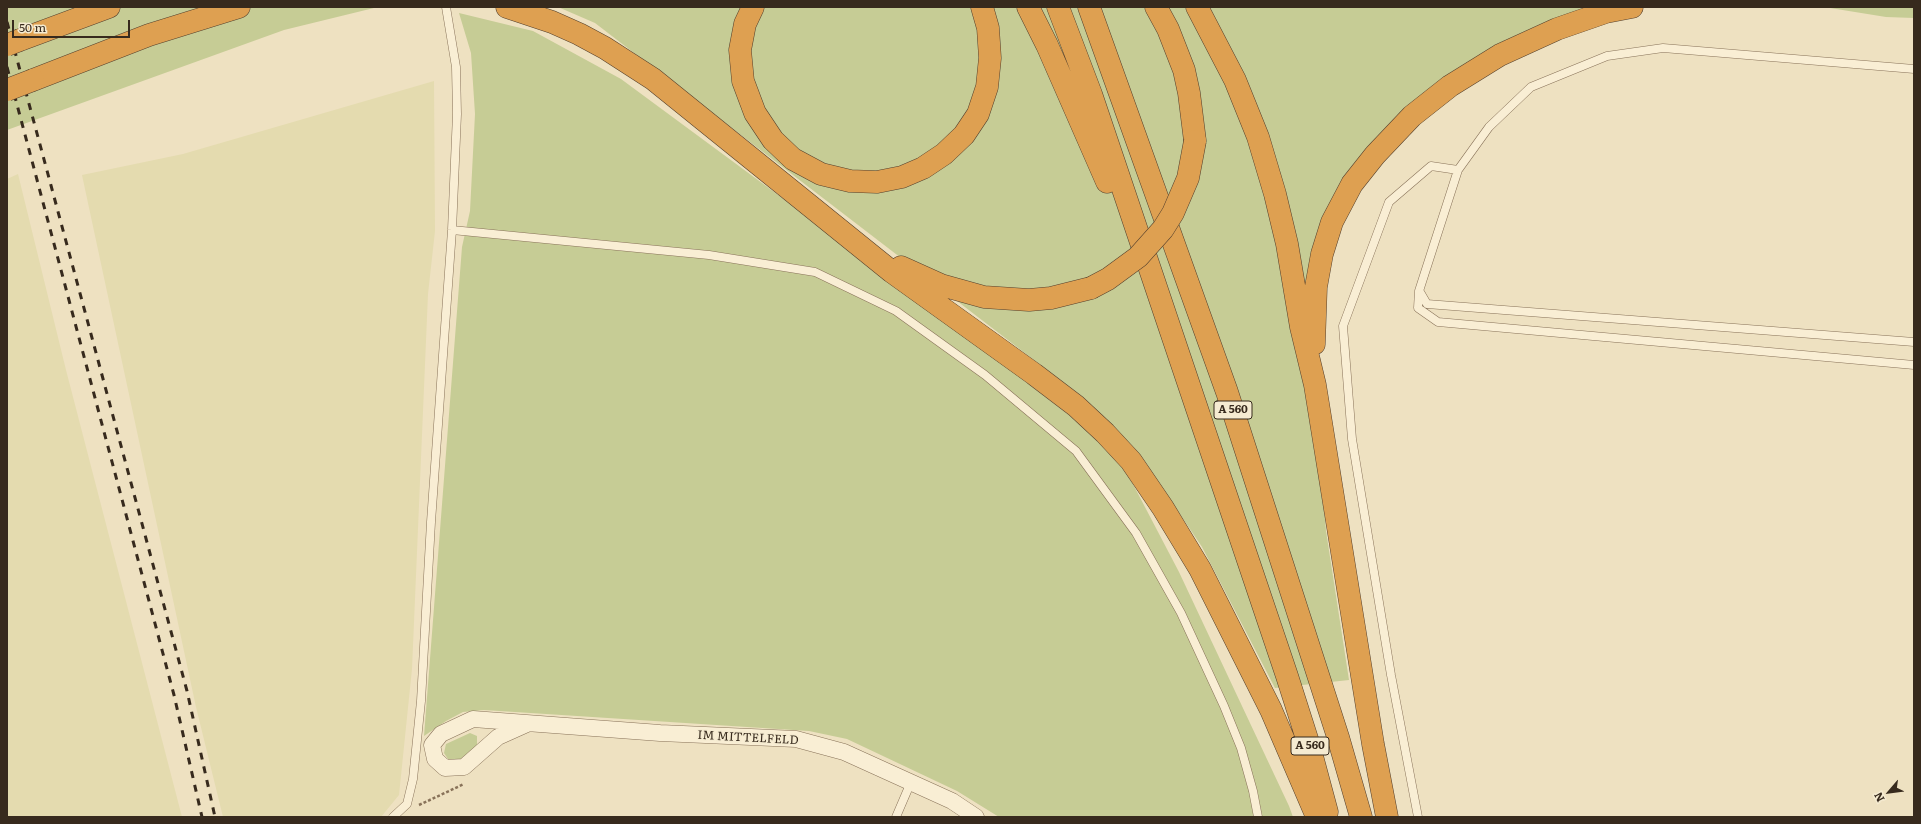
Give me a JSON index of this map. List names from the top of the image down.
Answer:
{
  "streets": {
    "highway": ["A 560"],
    "street": ["IM MITTELFELD"]
  },
  "scale_bar": "50 m",
  "north": "bottom left"
}
